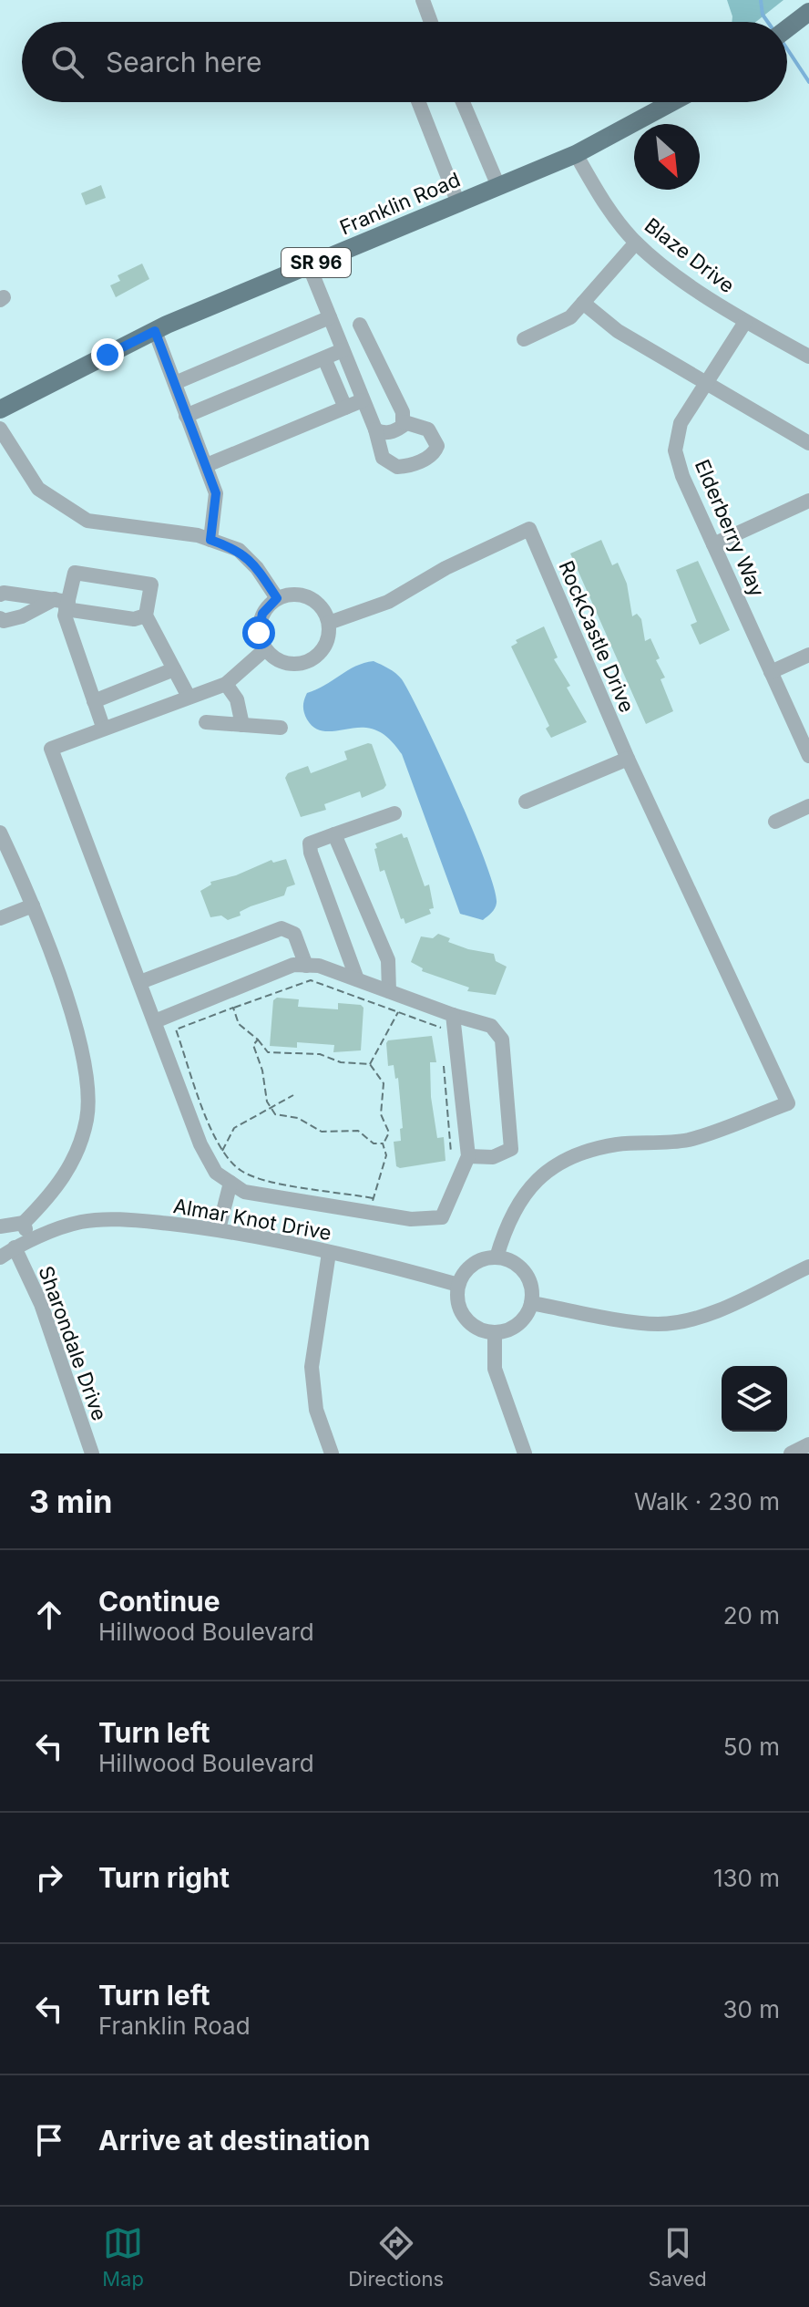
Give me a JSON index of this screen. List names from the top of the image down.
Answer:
{
  "streets": {
    "main road": ["Franklin Road", "SR 96"],
    "street": [
      "Blaze Drive",
      "Elderberry Way",
      "RockCastle Drive",
      "Almar Knot Drive",
      "Sharondale Drive"
    ]
  },
  "crossings": [
    ["Franklin Road", "Blaze Drive"],
    ["Blaze Drive", "Elderberry Way"],
    ["RockCastle Drive", "Almar Knot Drive"],
    ["Almar Knot Drive", "Sharondale Drive"]
  ],
  "north": "bottom right",
  "page": {
    "search": "Search here",
    "heading": ["3 min", "Walk · 230 m"],
    "list": [
      ["Continue", "Hillwood Boulevard", "20 m"],
      ["Turn left", "Hillwood Boulevard", "50 m"],
      ["Turn right", "130 m"],
      ["Turn left", "Franklin Road", "30 m"],
      "Arrive at destination"
    ],
    "nav": ["Map", "Directions", "Saved"]
  }
}
